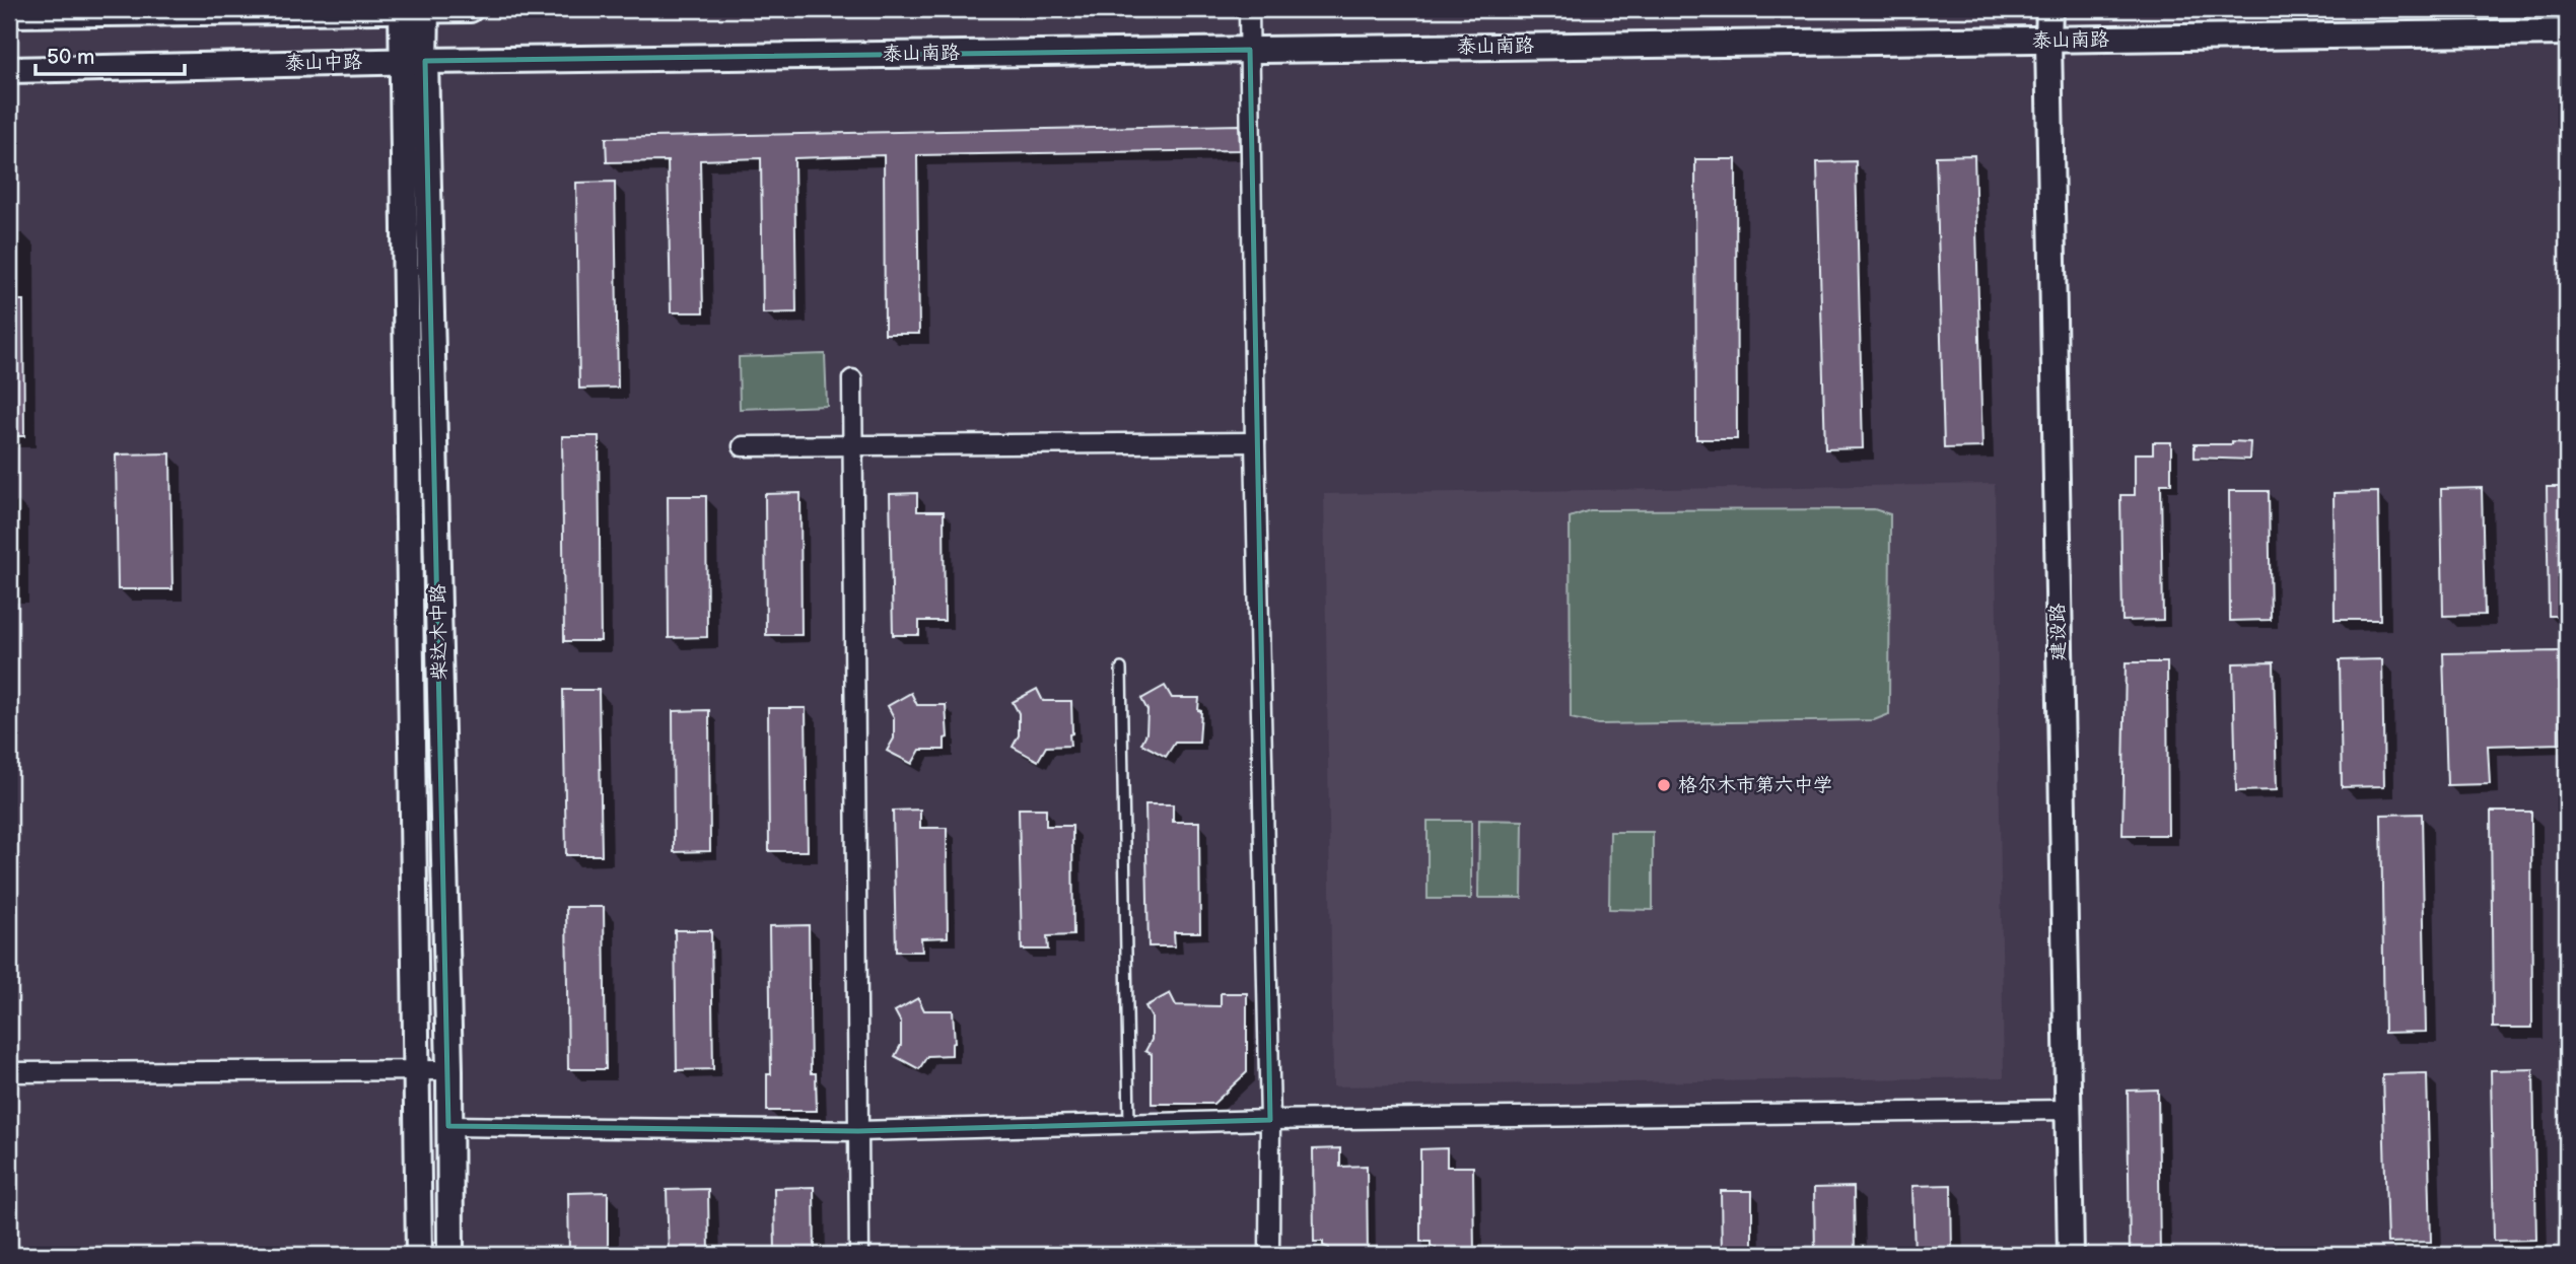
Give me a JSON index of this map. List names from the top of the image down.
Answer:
{
  "streets": {
    "street": [
      "泰山南路",
      "泰山中路",
      "柴达木中路",
      "建设路"
    ]
  },
  "crossings": [
    ["泰山南路", "泰山中路"],
    ["泰山南路", "柴达木中路"],
    ["泰山南路", "建设路"],
    ["泰山中路", "柴达木中路"]
  ],
  "places": ["格尔木市第六中学"],
  "scale_bar": "50 m"
}
